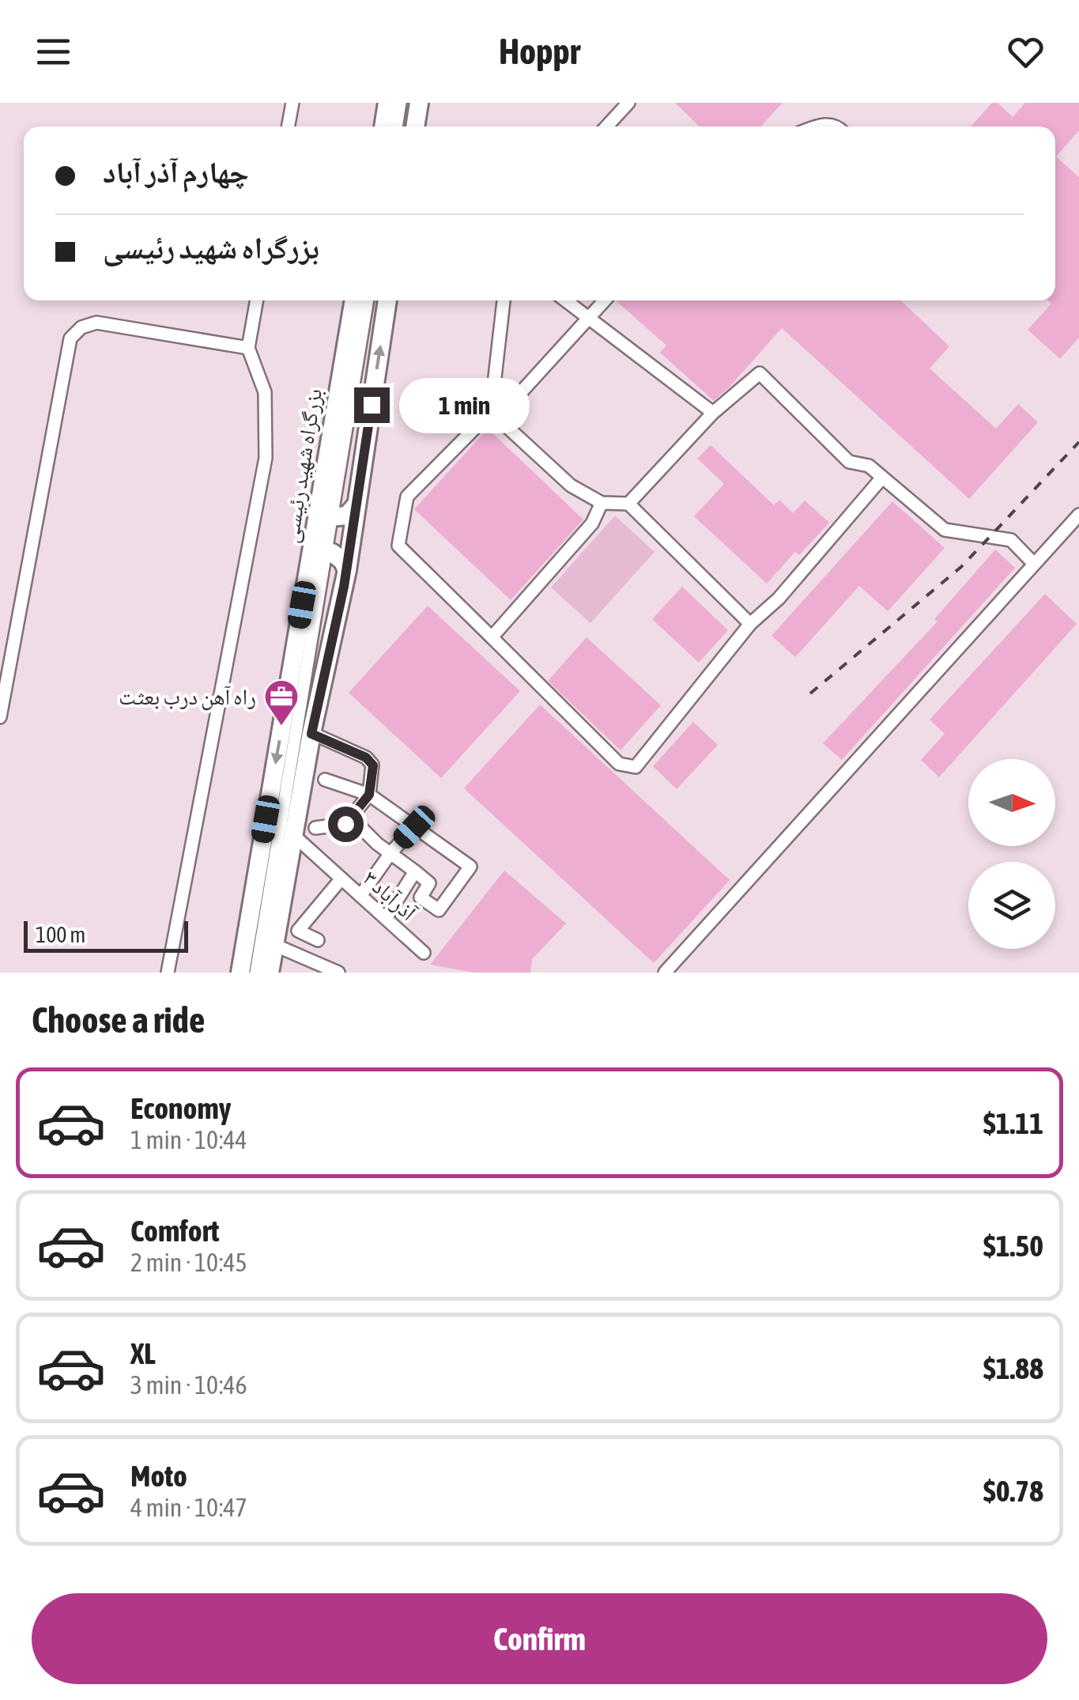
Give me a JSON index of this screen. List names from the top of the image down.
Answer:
{
  "streets": {
    "highway": ["بزرگراه شهید رئیسی"],
    "street": ["۳ آذرآباد"]
  },
  "places": {
    "office": ["راه آهن درب بعثت"]
  },
  "scale_bar": "100 m",
  "north": "right",
  "page": {
    "header": "Hoppr",
    "banner": ["چهارم آذر آباد", "بزرگراه شهید رئیسی"],
    "bubble": "1 min",
    "scale": "100 m",
    "heading": "Choose a ride",
    "list": [
      {
        "name": "Economy",
        "note": "1 min · 10:44",
        "value": "$1.11"
      },
      {
        "name": "Comfort",
        "note": "2 min · 10:45",
        "value": "$1.50"
      },
      {
        "name": "XL",
        "note": "3 min · 10:46",
        "value": "$1.88"
      },
      {
        "name": "Moto",
        "note": "4 min · 10:47",
        "value": "$0.78"
      }
    ],
    "buttons": "Confirm"
  }
}
